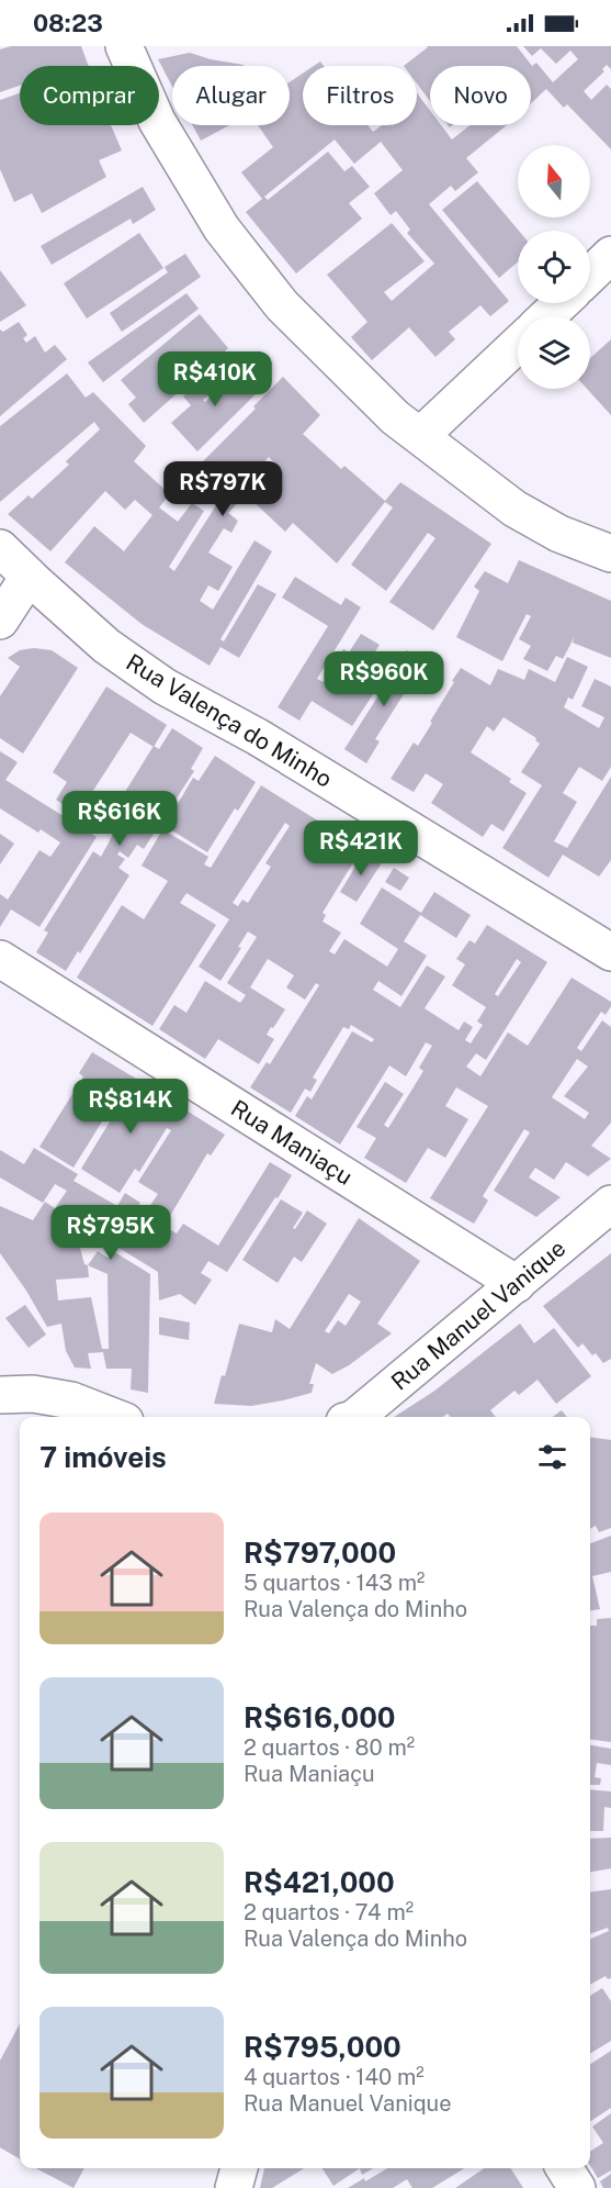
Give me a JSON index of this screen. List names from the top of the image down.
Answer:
{
  "streets": {
    "street": ["Rua Valença do Minho", "Rua Maniaçu", "Rua Manuel Vanique"]
  },
  "crossings": [
    ["Rua Maniaçu", "Rua Manuel Vanique"]
  ],
  "north": "top",
  "page": {
    "status": "08:23",
    "chip": [
      "Comprar",
      "Alugar",
      "Filtros",
      "Novo"
    ],
    "price": [
      "R$410K",
      "R$797K",
      "R$960K",
      "R$616K",
      "R$421K",
      "R$814K",
      "R$795K"
    ],
    "heading": "7 imóveis",
    "list": [
      {
        "name": "R$797,000",
        "note": "5 quartos · 143 m² · Rua Valença do Minho"
      },
      {
        "name": "R$616,000",
        "note": "2 quartos · 80 m² · Rua Maniaçu"
      },
      {
        "name": "R$421,000",
        "note": "2 quartos · 74 m² · Rua Valença do Minho"
      },
      {
        "name": "R$795,000",
        "note": "4 quartos · 140 m² · Rua Manuel Vanique"
      }
    ]
  }
}
